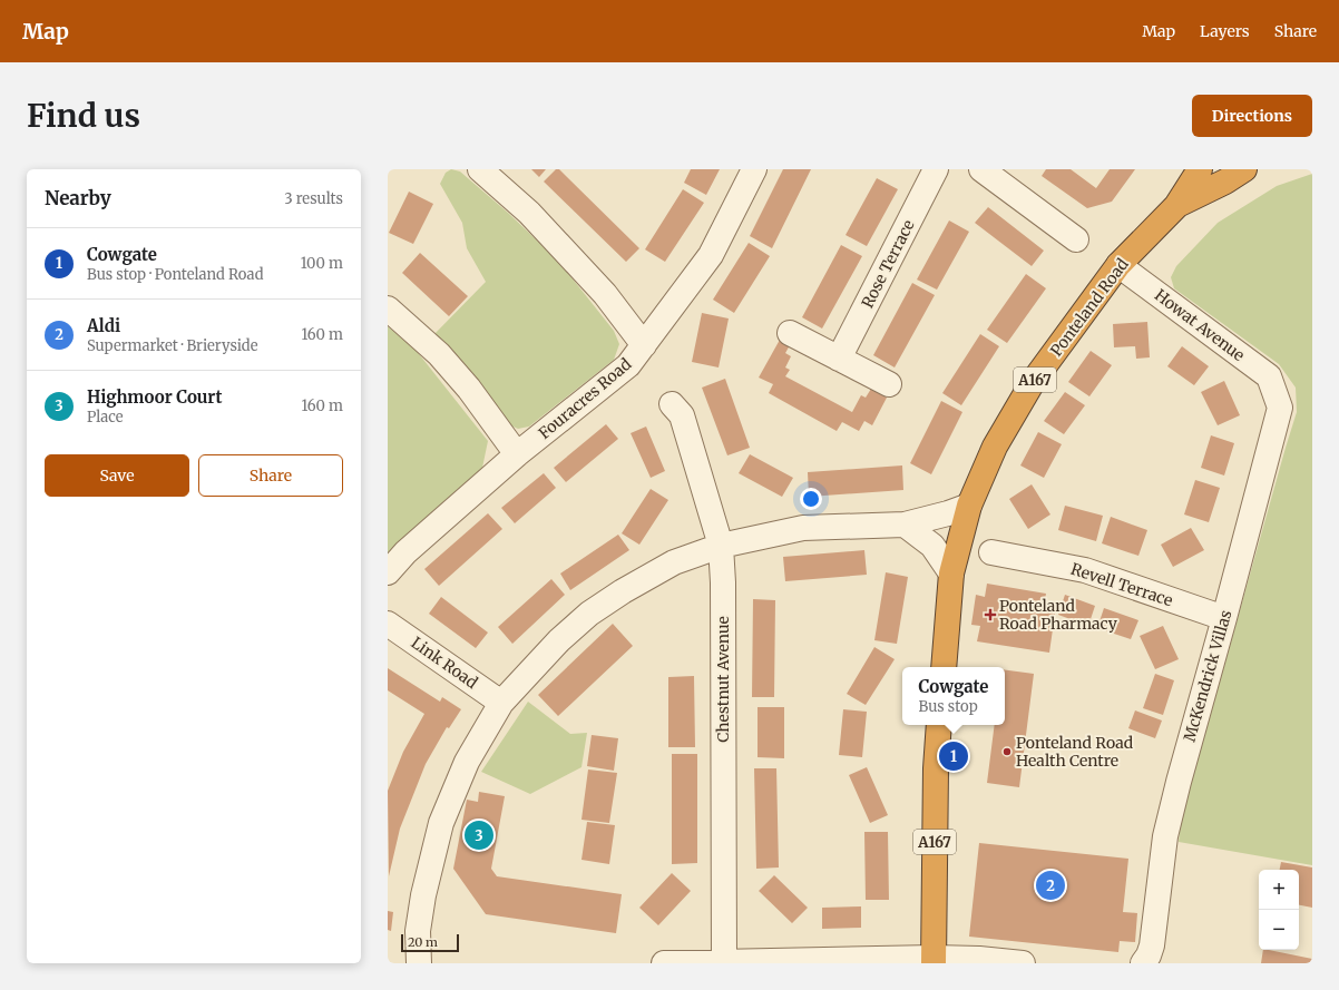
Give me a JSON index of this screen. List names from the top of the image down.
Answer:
{
  "streets": {
    "highway": ["Ponteland Road", "A167"],
    "street": [
      "Rose Terrace",
      "Howat Avenue",
      "Fouracres Road",
      "Revell Terrace",
      "Link Road",
      "McKendrick Villas",
      "Chestnut Avenue"
    ]
  },
  "crossings": [
    ["Ponteland Road", "Howat Avenue"],
    ["Howat Avenue", "McKendrick Villas"],
    ["Revell Terrace", "McKendrick Villas"]
  ],
  "places": {
    "health": ["Ponteland Road Pharmacy"],
    "other": ["Ponteland Road Health Centre"]
  },
  "scale_bar": "20 m",
  "page": {
    "header": "Map",
    "nav": ["Map", "Layers", "Share"],
    "buttons": [
      "Directions",
      ["Save", "Share"]
    ],
    "title": "Find us",
    "heading": ["Nearby", "3 results"],
    "list": [
      {
        "mark": "1",
        "name": "Cowgate",
        "note": "Bus stop · Ponteland Road",
        "value": "100 m"
      },
      {
        "mark": "2",
        "name": "Aldi",
        "note": "Supermarket · Brieryside",
        "value": "160 m"
      },
      {
        "mark": "3",
        "name": "Highmoor Court",
        "note": "Place",
        "value": "160 m"
      }
    ],
    "popup": ["Cowgate", "Bus stop"],
    "pins": ["1", "3", "2"],
    "map_buttons": ["+", "−"],
    "scale": "20 m"
  }
}
